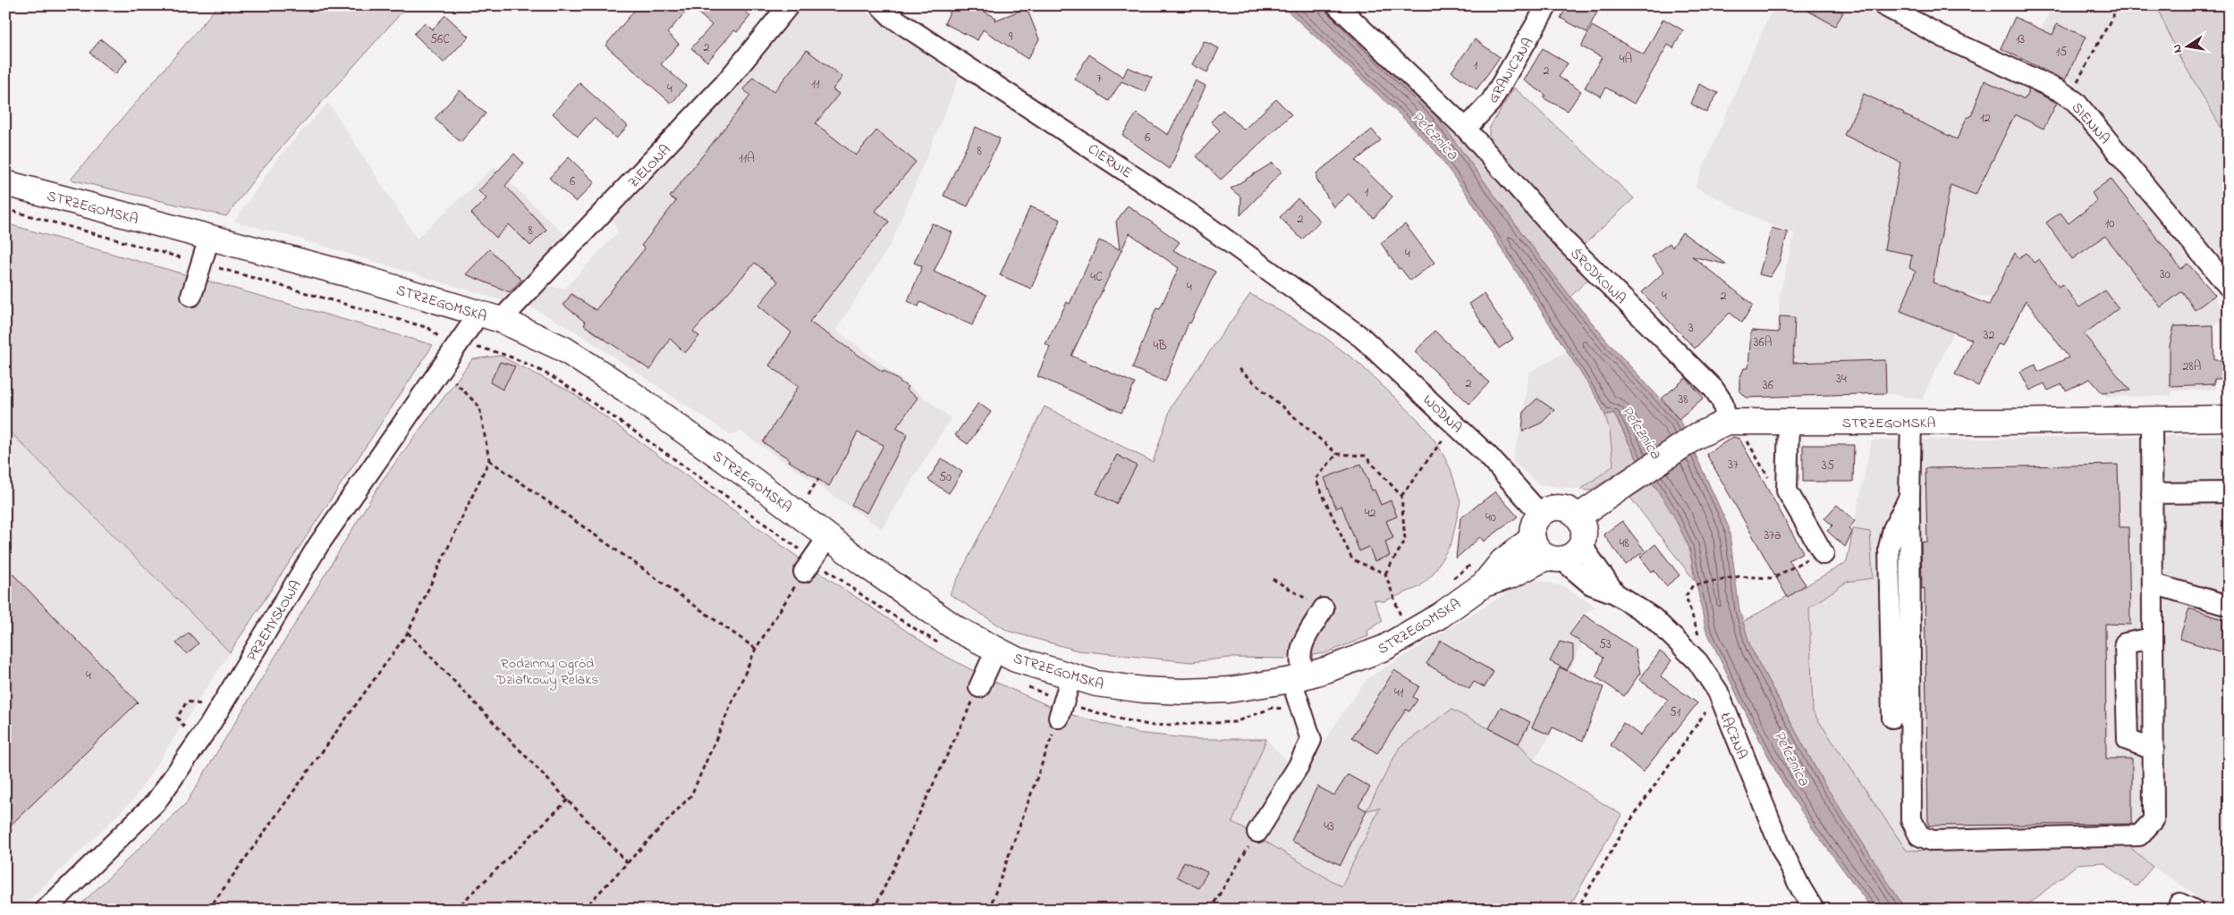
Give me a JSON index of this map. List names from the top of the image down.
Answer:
{
  "streets": {
    "main road": ["STRZEGOMSKA"],
    "street": [
      "GRANICZNA",
      "SIENNA",
      "CIERNIE",
      "ZIELONA",
      "ŚRODKOWA",
      "WODNA",
      "PRZEMYSŁOWA",
      "ŁĄCZNA"
    ]
  },
  "crossings": [
    ["GRANICZNA", "ŚRODKOWA"],
    ["CIERNIE", "WODNA"],
    ["ZIELONA", "STRZEGOMSKA"],
    ["ZIELONA", "PRZEMYSŁOWA"],
    ["STRZEGOMSKA", "ŚRODKOWA"],
    ["STRZEGOMSKA", "WODNA"],
    ["STRZEGOMSKA", "PRZEMYSŁOWA"],
    ["STRZEGOMSKA", "ŁĄCZNA"],
    ["WODNA", "ŁĄCZNA"]
  ],
  "water": ["Pełcznica"],
  "parks": ["Rodzinny Ogród Działkowy Relaks"],
  "house_numbers": [
    "9",
    "56C",
    "13",
    "2",
    "15",
    "4A",
    "1",
    "2",
    "7",
    "11",
    "4",
    "12",
    "6",
    "8",
    "11A",
    "6",
    "1",
    "2",
    "10",
    "8",
    "4",
    "30",
    "4C",
    "4",
    "4",
    "2",
    "3",
    "32",
    "36A",
    "4B",
    "28A",
    "34",
    "2",
    "36",
    "38",
    "37",
    "35",
    "50",
    "42",
    "40",
    "37a",
    "48",
    "53",
    "4",
    "41",
    "51",
    "43"
  ],
  "north": "left"
}
